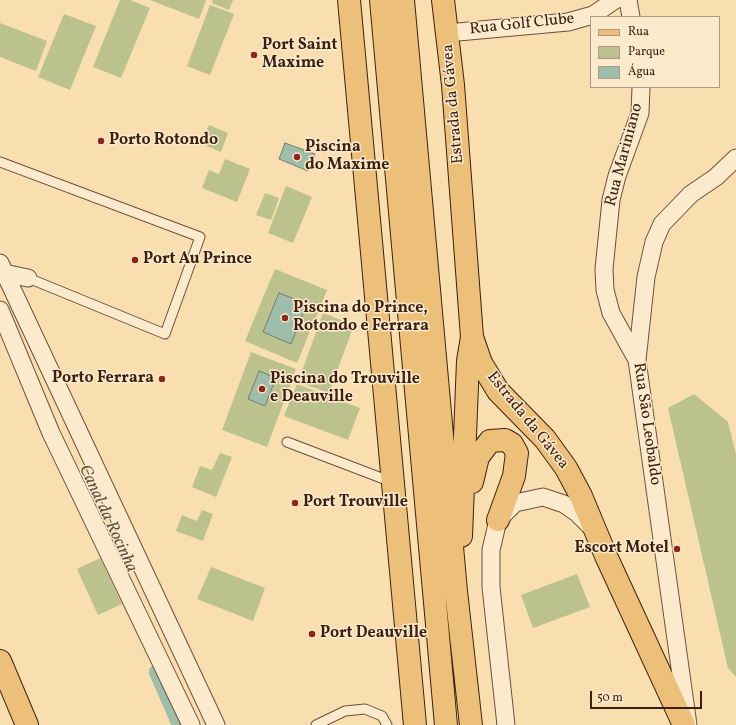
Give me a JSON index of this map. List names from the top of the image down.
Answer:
{
  "streets": {
    "main road": ["Estrada da Gávea"],
    "street": ["Rua Golf Clube", "Rua Mariniano", "Rua São Leobaldo"]
  },
  "crossings": [
    ["Rua Golf Clube", "Estrada da Gávea"],
    ["Rua Mariniano", "Rua São Leobaldo"]
  ],
  "water": ["Canal da Rocinha"],
  "places": [
    "Port Saint Maxime",
    "Porto Rotondo",
    "Piscina do Maxime",
    "Port Au Prince",
    "Piscina do Prince, Rotondo e Ferrara",
    "Porto Ferrara",
    "Piscina do Trouville e Deauville",
    "Port Trouville",
    "Escort Motel",
    "Port Deauville"
  ],
  "legend": ["Rua", "Parque", "Água"],
  "scale_bar": "50 m"
}
